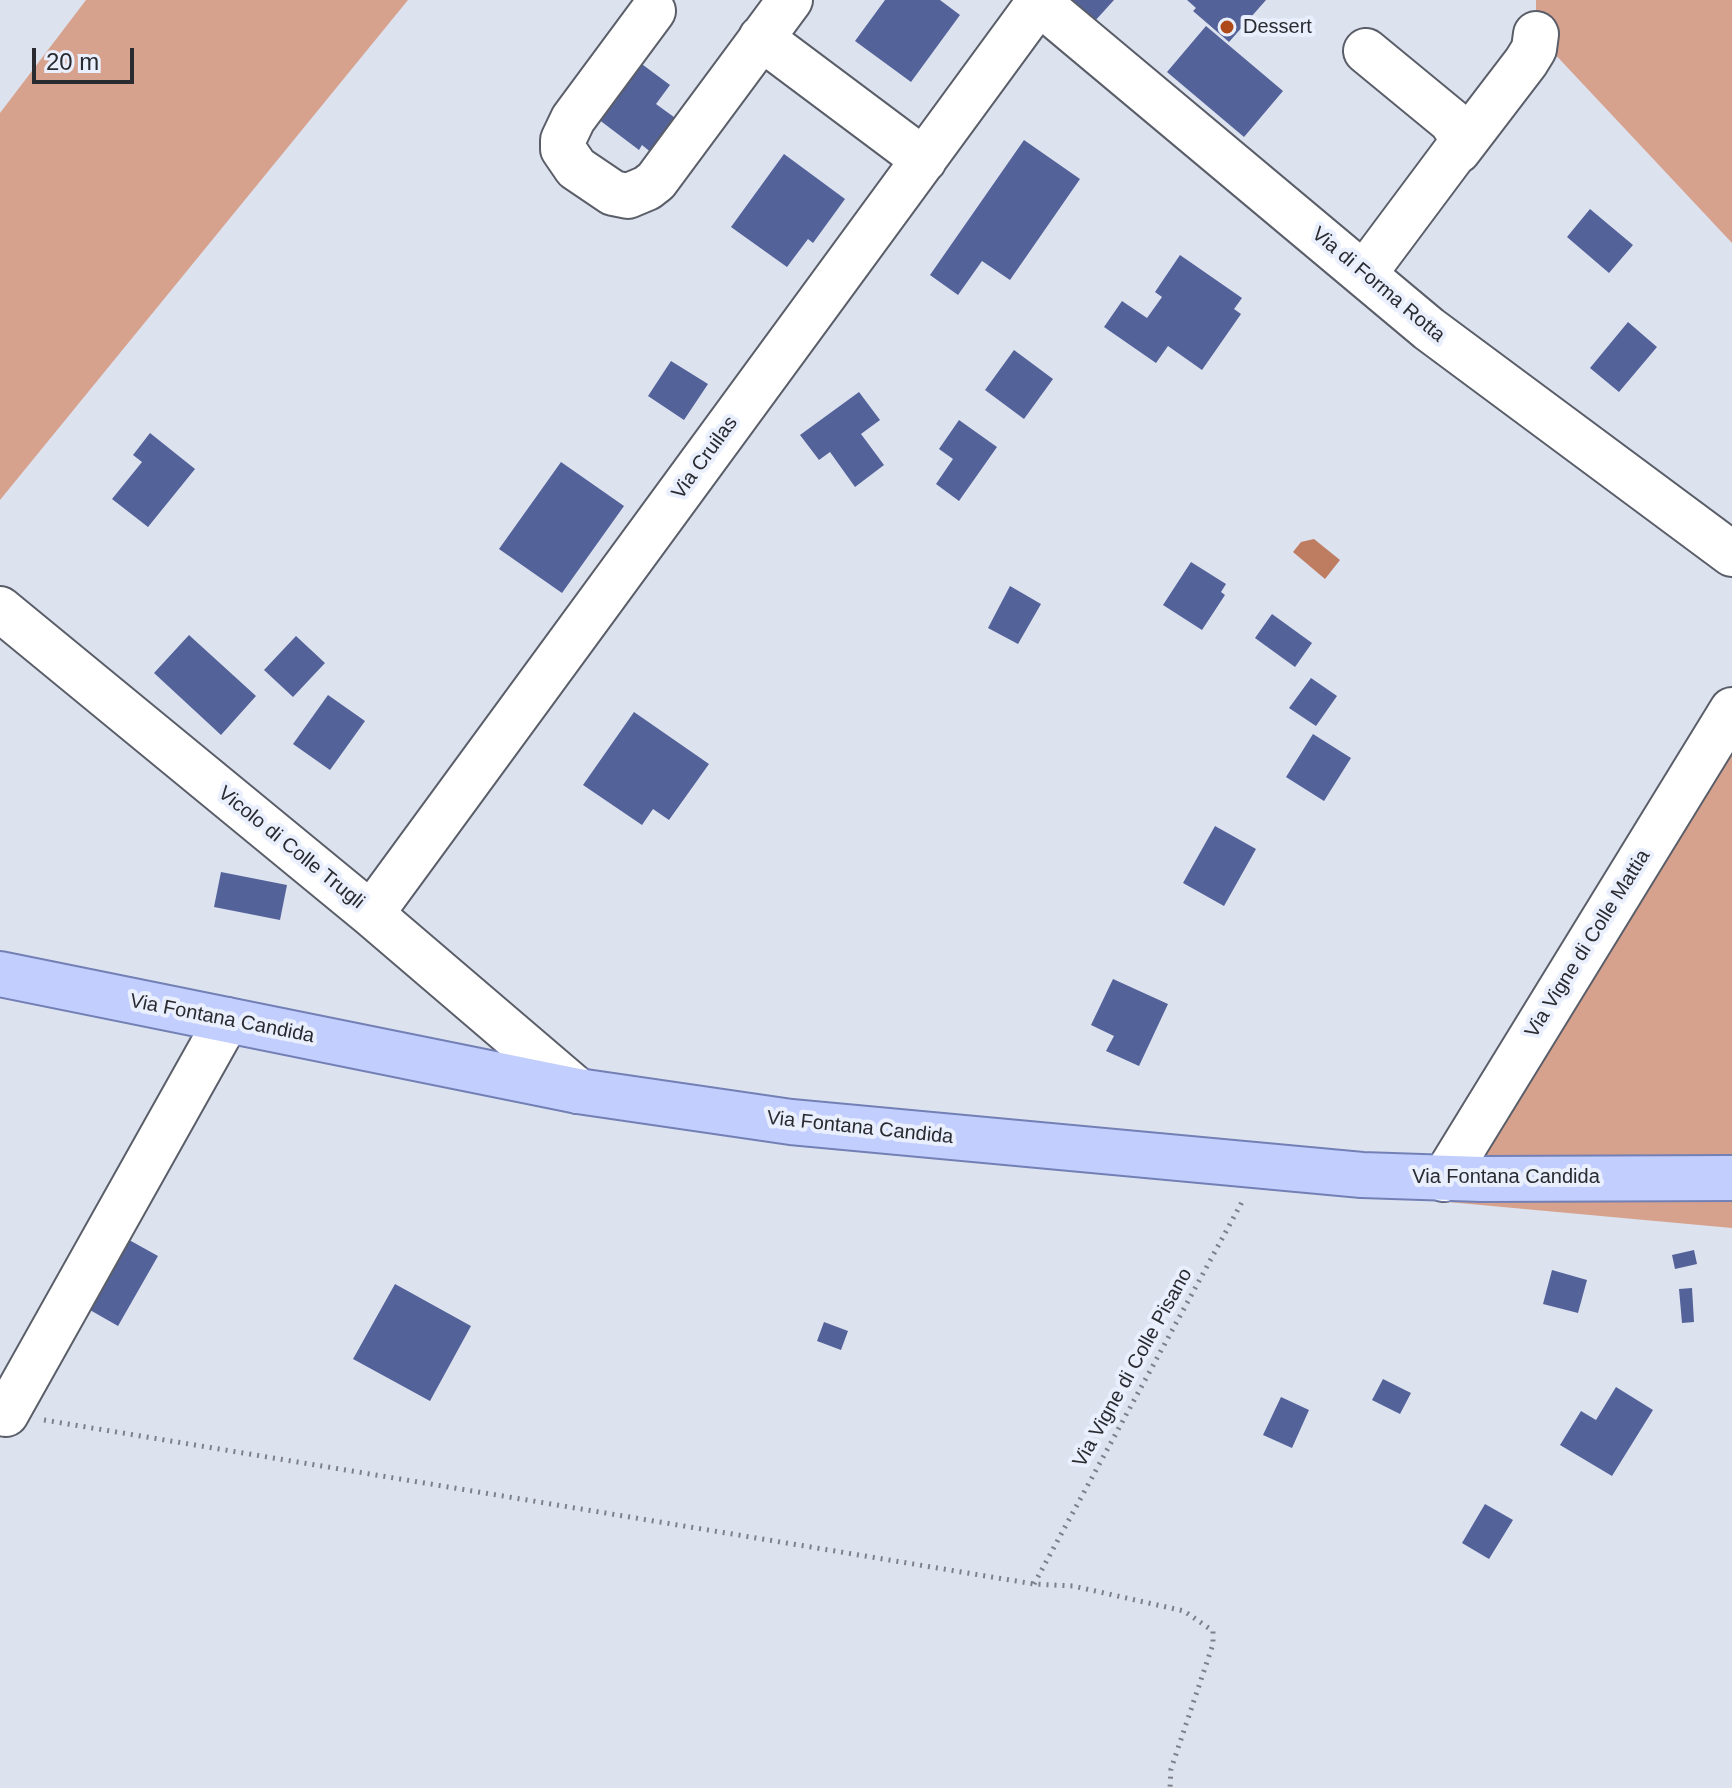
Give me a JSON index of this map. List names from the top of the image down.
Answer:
{
  "streets": {
    "main road": ["Via Fontana Candida"],
    "street": [
      "Via di Forma Rotta",
      "Via Cruilas",
      "Vicolo di Colle Trugli",
      "Via Vigne di Colle Mattia"
    ],
    "path": ["Via Vigne di Colle Pisano"]
  },
  "crossings": [
    ["Via di Forma Rotta", "Via Cruilas"],
    ["Via Cruilas", "Vicolo di Colle Trugli"],
    ["Vicolo di Colle Trugli", "Via Fontana Candida"],
    ["Via Vigne di Colle Mattia", "Via Fontana Candida"],
    ["Via Fontana Candida", "Via Vigne di Colle Pisano"]
  ],
  "places": ["Dessert"],
  "scale_bar": "20 m"
}
